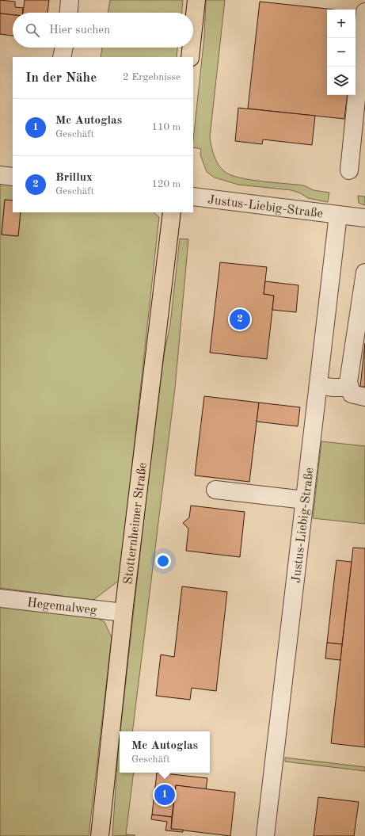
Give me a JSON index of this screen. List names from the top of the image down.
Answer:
{
  "streets": {
    "main road": ["Stotternheimer Straße"],
    "street": ["Justus-Liebig-Straße", "Hegemalweg"]
  },
  "crossings": [
    ["Stotternheimer Straße", "Hegemalweg"]
  ],
  "page": {
    "map_buttons": ["+", "−"],
    "search": "Hier suchen",
    "heading": ["In der Nähe", "2 Ergebnisse"],
    "list": [
      {
        "mark": "1",
        "name": "Mc Autoglas",
        "note": "Geschäft",
        "value": "110 m"
      },
      {
        "mark": "2",
        "name": "Brillux",
        "note": "Geschäft",
        "value": "120 m"
      }
    ],
    "pins": ["2", "1"],
    "popup": ["Mc Autoglas", "Geschäft"]
  }
}
